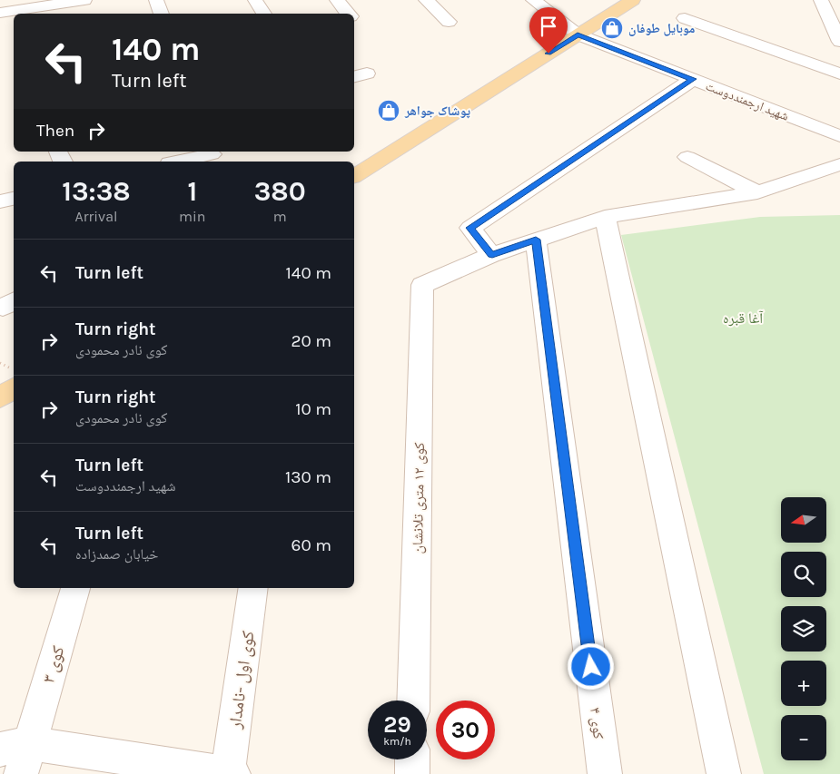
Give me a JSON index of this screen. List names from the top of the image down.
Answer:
{
  "streets": {
    "street": [
      "شهید ارجمنددوست",
      "کوی ۱۲ متری تلانشان",
      "کوی ۳",
      "کوی اول -نامدار",
      "کوی ۴"
    ]
  },
  "parks": ["آغا قبره"],
  "places": {
    "shop": ["موبایل طوفان", "پوشاک جواهر"]
  },
  "north": "left",
  "page": {
    "turn": ["140 m", "Turn left"],
    "then": "Then",
    "eta": [
      "13:38",
      "Arrival",
      "1",
      "min",
      "380",
      "m"
    ],
    "list": [
      {
        "name": "Turn left",
        "value": "140 m"
      },
      {
        "name": "Turn right",
        "note": "کوی نادر محمودی",
        "value": "20 m"
      },
      {
        "name": "Turn right",
        "note": "کوی نادر محمودی",
        "value": "10 m"
      },
      {
        "name": "Turn left",
        "note": "شهید ارجمنددوست",
        "value": "130 m"
      },
      {
        "name": "Turn left",
        "note": "خیابان صمدزاده",
        "value": "60 m"
      }
    ],
    "map_buttons": ["+", "−"],
    "speed": "29 km/h",
    "limit": "30"
  }
}
